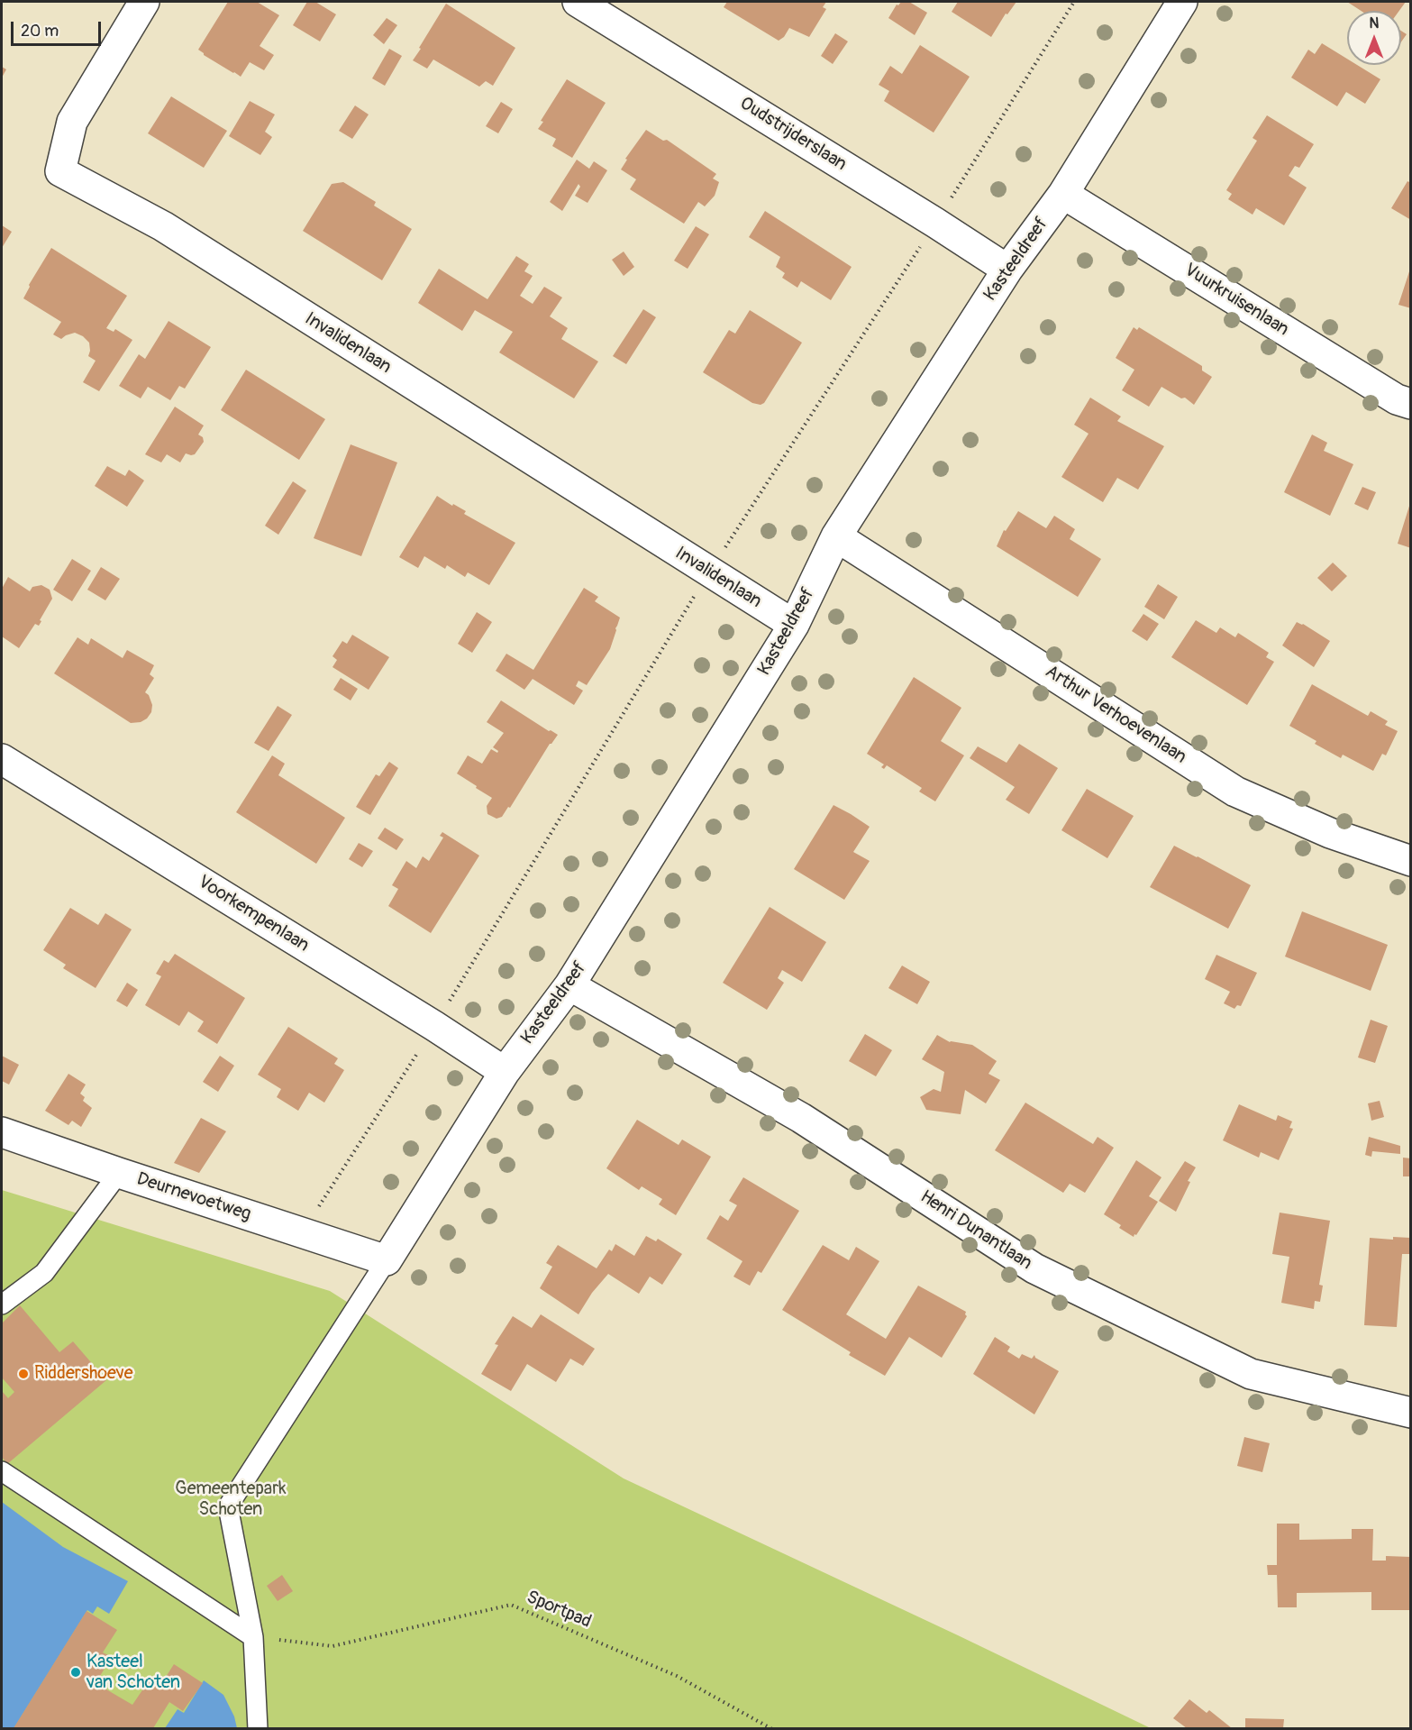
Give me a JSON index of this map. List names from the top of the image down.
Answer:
{
  "streets": {
    "street": [
      "Oudstrijderslaan",
      "Kasteeldreef",
      "Vuurkruisenlaan",
      "Invalidenlaan",
      "Arthur Verhoevenlaan",
      "Voorkempenlaan",
      "Deurnevoetweg",
      "Henri Dunantlaan"
    ],
    "path": ["Sportpad"]
  },
  "crossings": [
    ["Oudstrijderslaan", "Kasteeldreef"],
    ["Kasteeldreef", "Vuurkruisenlaan"],
    ["Kasteeldreef", "Invalidenlaan"],
    ["Kasteeldreef", "Arthur Verhoevenlaan"],
    ["Kasteeldreef", "Voorkempenlaan"],
    ["Kasteeldreef", "Deurnevoetweg"],
    ["Kasteeldreef", "Henri Dunantlaan"]
  ],
  "parks": ["Gemeentepark Schoten"],
  "places": ["Riddershoeve", "Kasteel van Schoten"],
  "scale_bar": "20 m",
  "north": "top"
}
